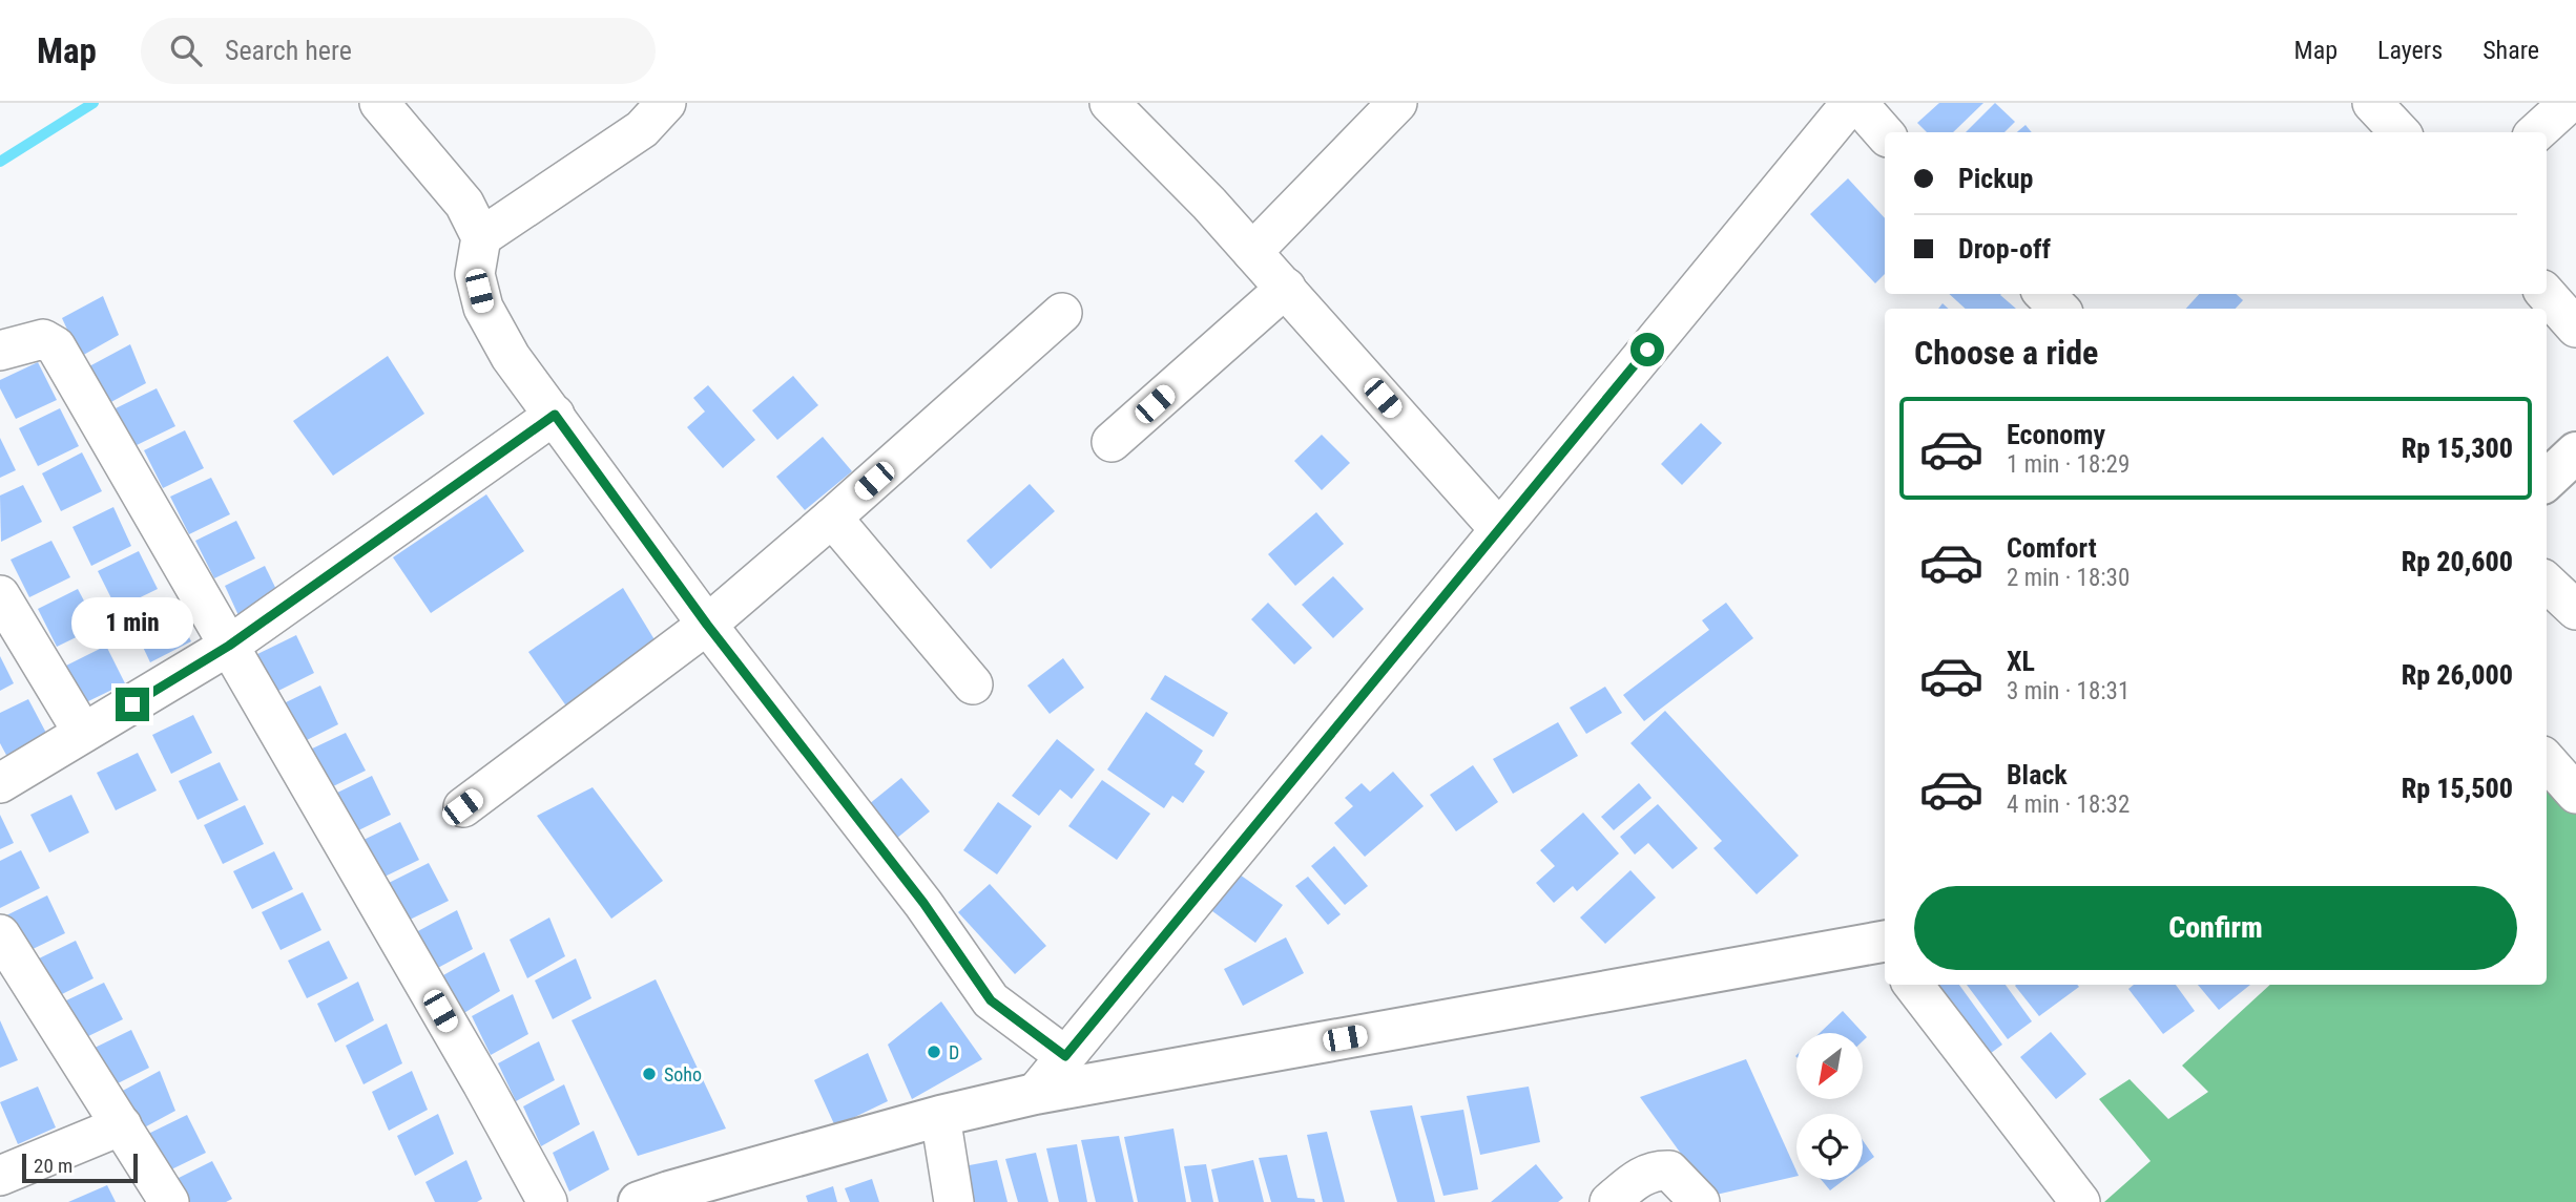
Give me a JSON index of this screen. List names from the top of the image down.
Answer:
{
  "places": ["D", "Soho"],
  "scale_bar": "20 m",
  "north": "bottom left",
  "page": {
    "header": "Map",
    "search": "Search here",
    "nav": ["Map", "Layers", "Share"],
    "banner": ["Pickup", "Drop-off"],
    "heading": "Choose a ride",
    "list": [
      {
        "name": "Economy",
        "note": "1 min · 18:29",
        "value": "Rp 15,300"
      },
      {
        "name": "Comfort",
        "note": "2 min · 18:30",
        "value": "Rp 20,600"
      },
      {
        "name": "XL",
        "note": "3 min · 18:31",
        "value": "Rp 26,000"
      },
      {
        "name": "Black",
        "note": "4 min · 18:32",
        "value": "Rp 15,500"
      }
    ],
    "bubble": "1 min",
    "buttons": "Confirm",
    "scale": "20 m"
  }
}
